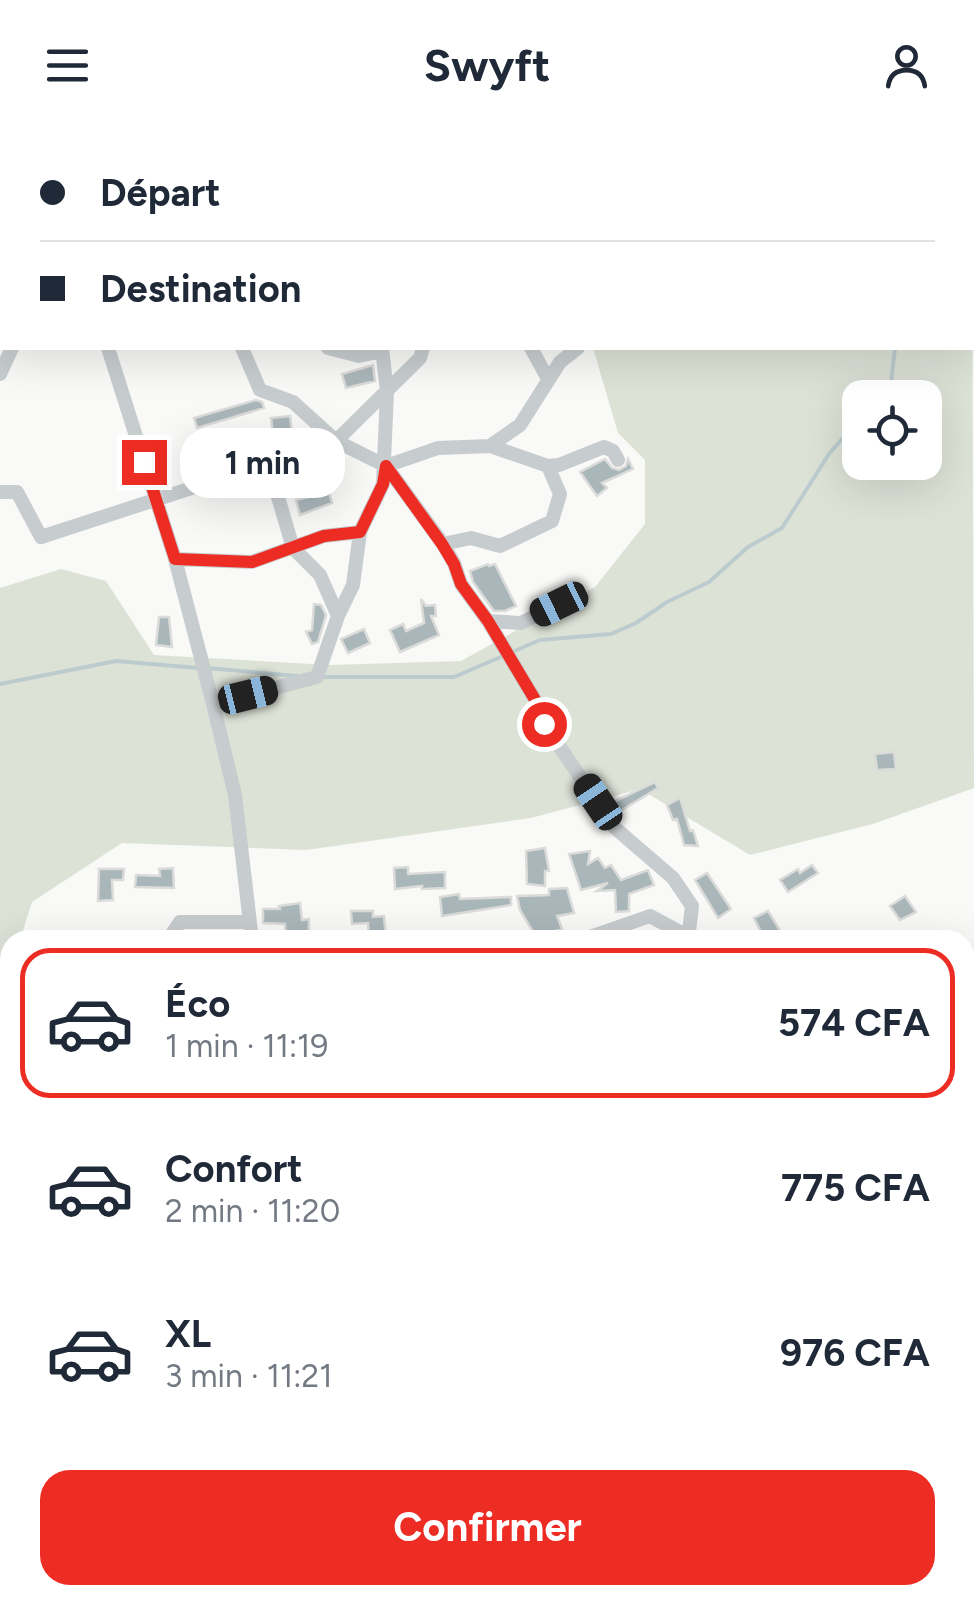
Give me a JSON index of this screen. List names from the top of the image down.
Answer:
{
  "page": {
    "header": "Swyft",
    "banner": ["Départ", "Destination"],
    "bubble": "1 min",
    "list": [
      {
        "name": "Éco",
        "note": "1 min · 11:19",
        "value": "574 CFA"
      },
      {
        "name": "Confort",
        "note": "2 min · 11:20",
        "value": "775 CFA"
      },
      {
        "name": "XL",
        "note": "3 min · 11:21",
        "value": "976 CFA"
      }
    ],
    "buttons": "Confirmer"
  }
}
